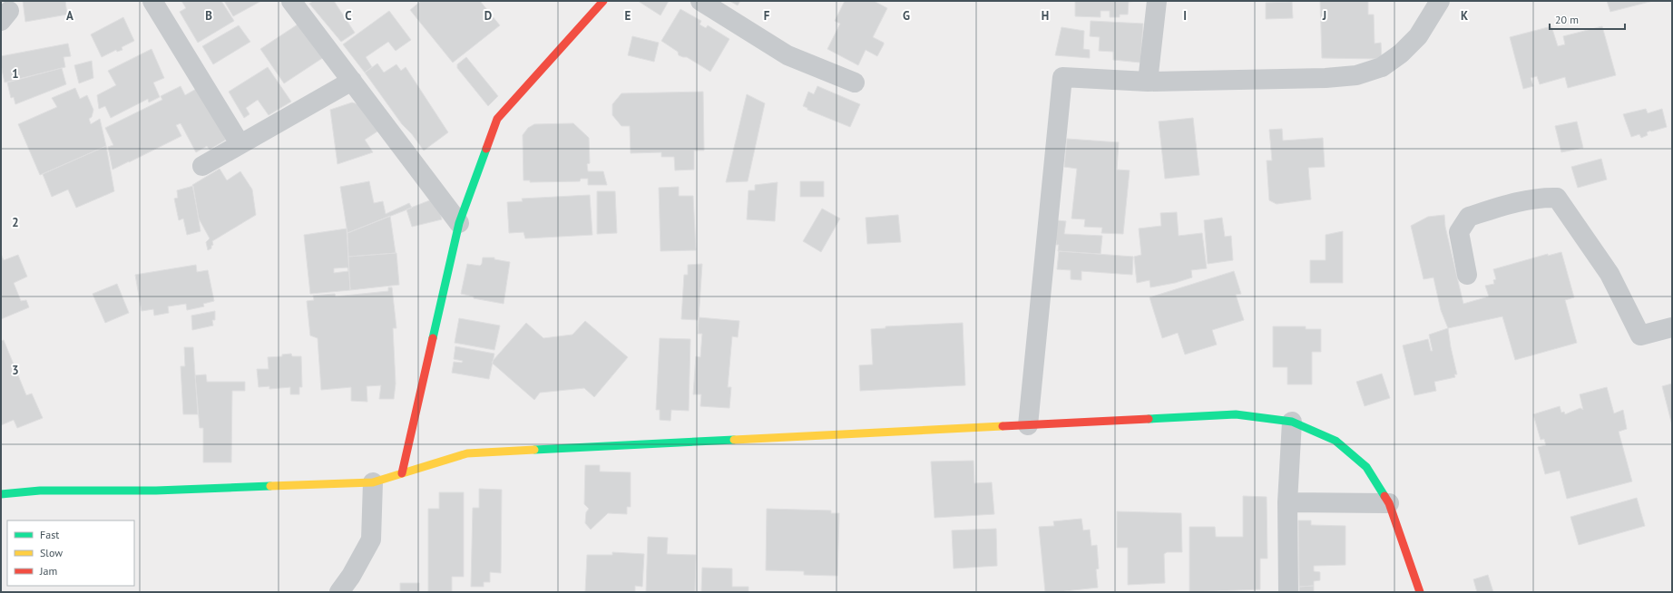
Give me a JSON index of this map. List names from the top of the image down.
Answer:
{
  "legend": ["Fast", "Slow", "Jam"],
  "scale_bar": "20 m",
  "grid": {
    "columns": [
      "A",
      "B",
      "C",
      "D",
      "E",
      "F",
      "G",
      "H",
      "I",
      "J",
      "K"
    ],
    "rows": ["1", "2", "3"]
  }
}
